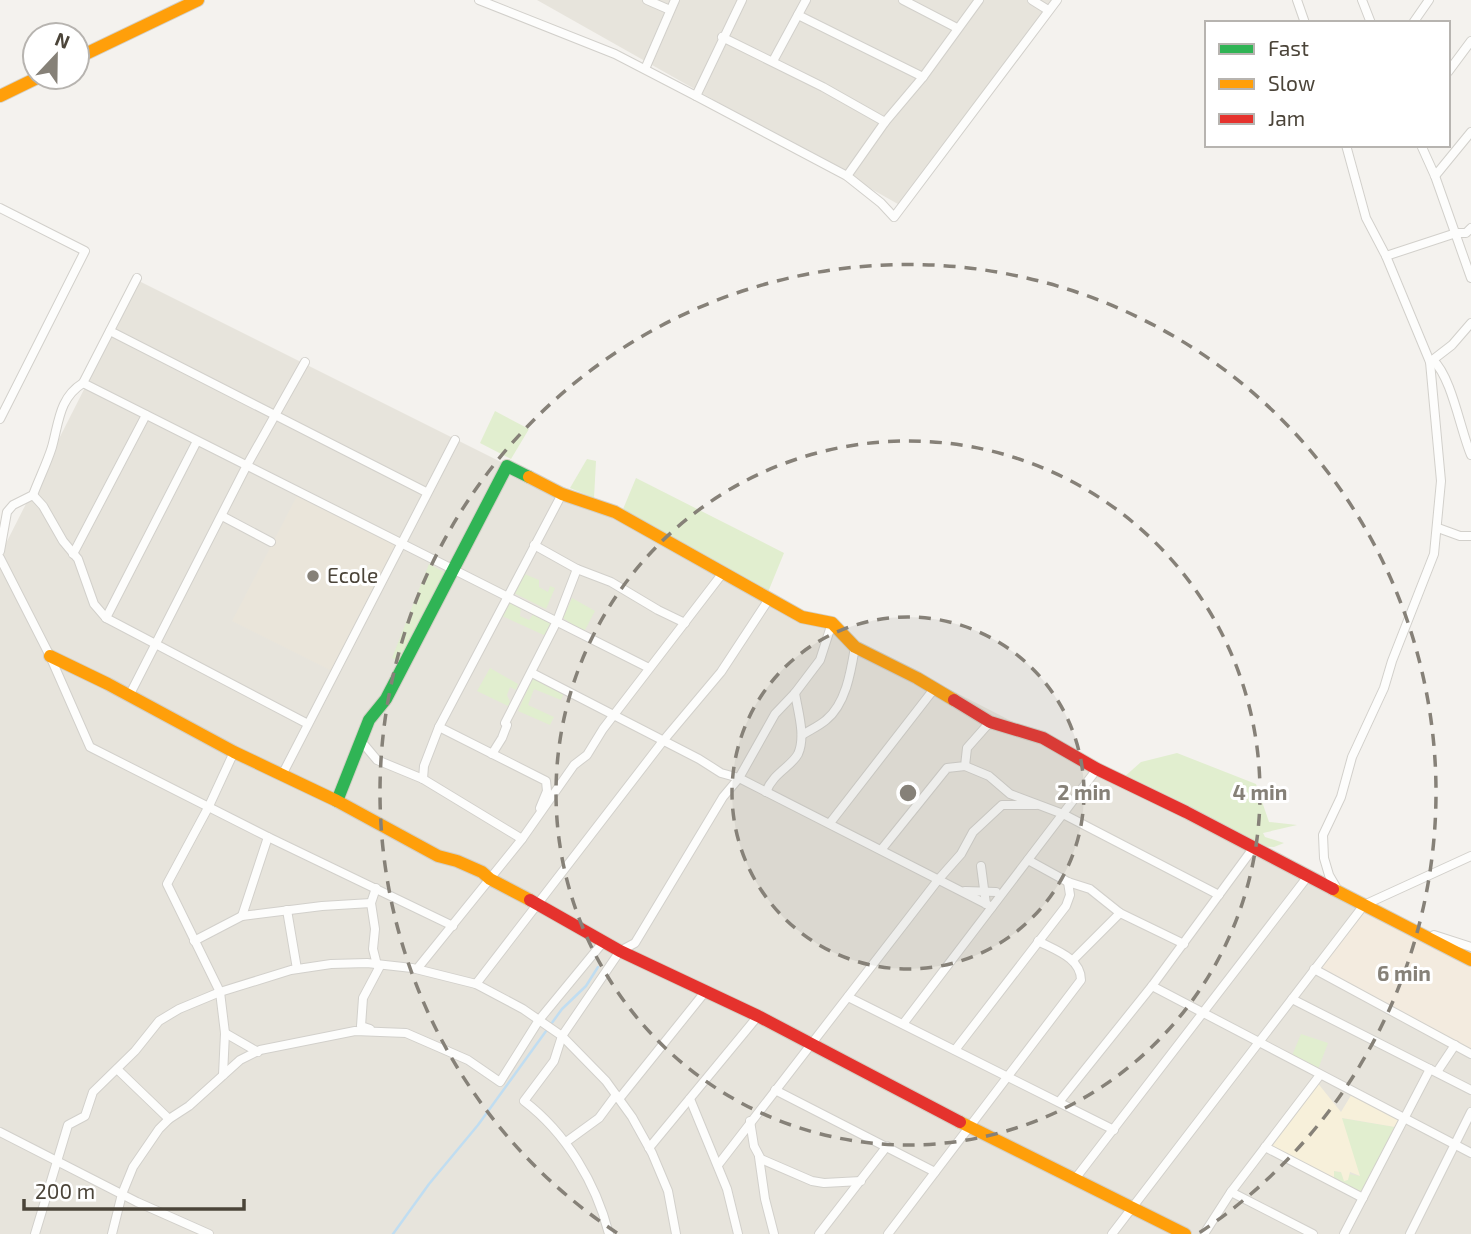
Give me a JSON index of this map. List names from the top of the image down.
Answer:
{
  "places": ["Ecole"],
  "legend": ["Fast", "Slow", "Jam"],
  "scale_bar": "200 m",
  "north": "top",
  "rings": ["2 min", "4 min", "6 min"]
}
